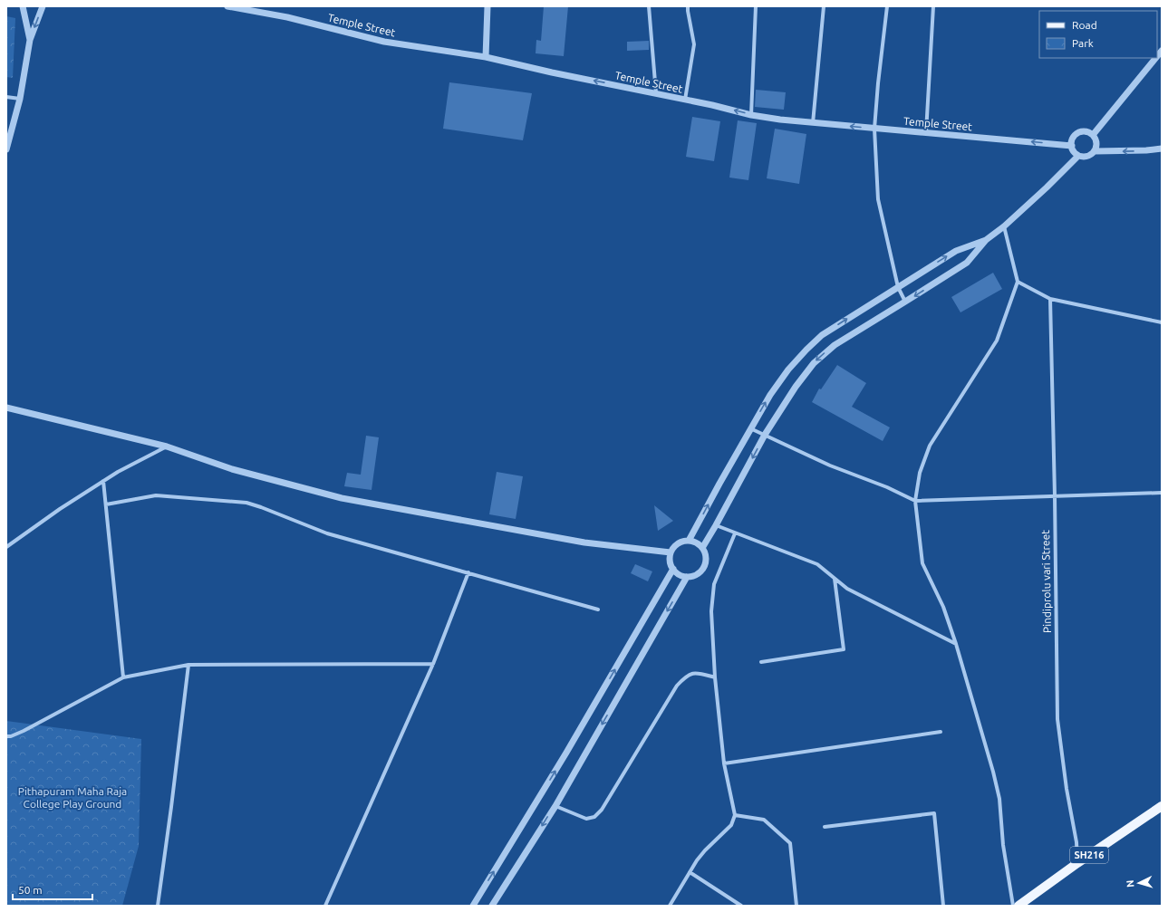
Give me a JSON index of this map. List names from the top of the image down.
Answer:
{
  "streets": {
    "main road": ["SH216"],
    "street": ["Temple Street", "Pindiprolu vari Street"]
  },
  "crossings": [
    ["Pindiprolu vari Street", "SH216"]
  ],
  "one_way": ["Temple Street"],
  "parks": ["Pithapuram Maha Raja College Play Ground"],
  "legend": ["Road", "Park"],
  "scale_bar": "50 m",
  "north": "left"
}
